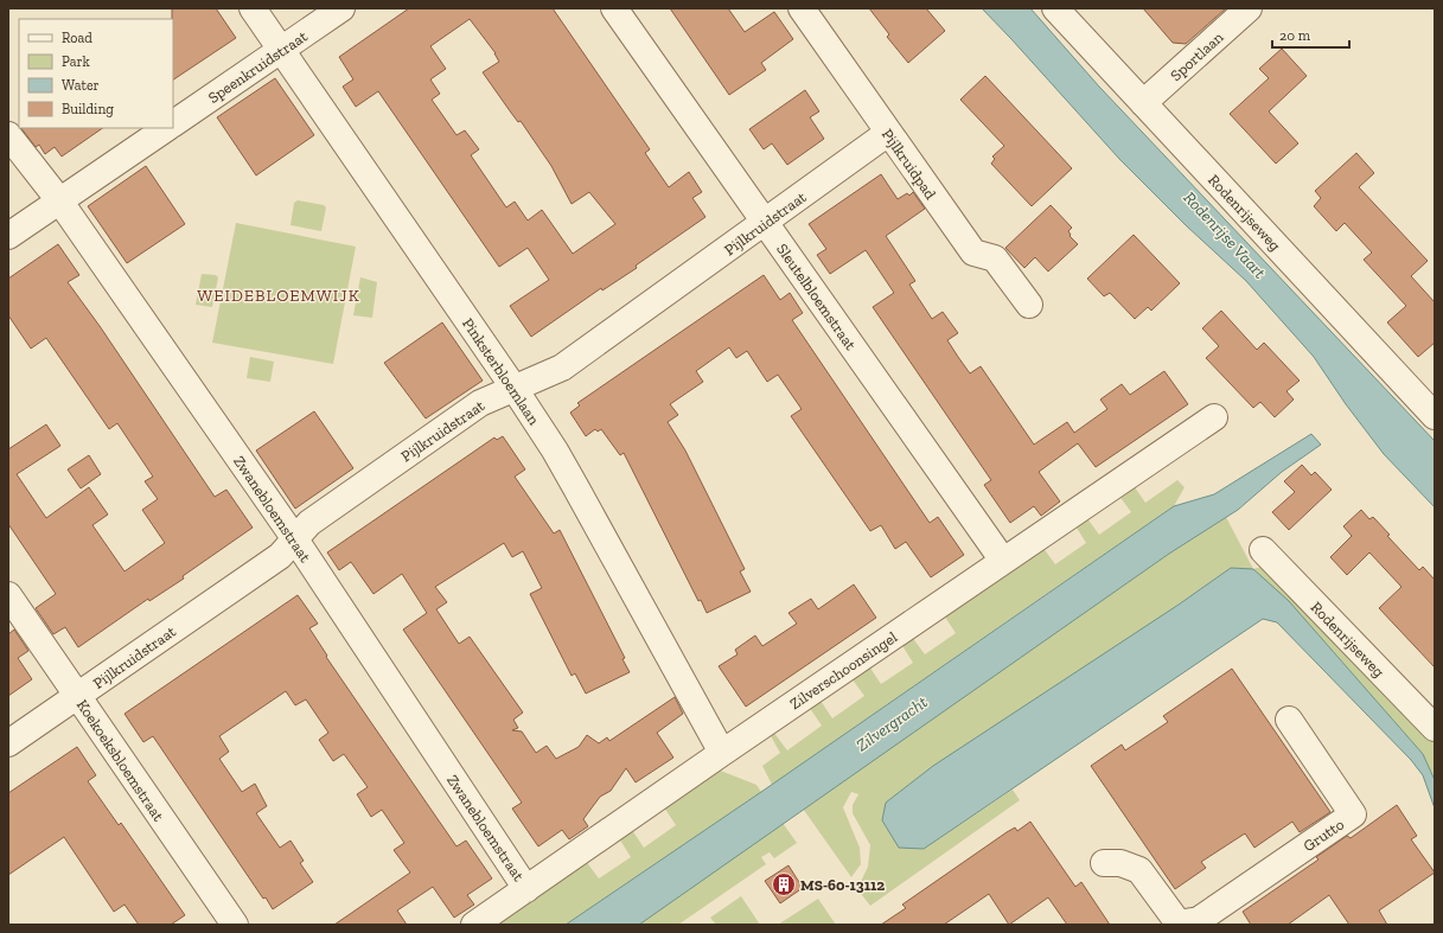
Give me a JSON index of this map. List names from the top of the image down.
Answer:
{
  "streets": {
    "street": [
      "Sportlaan",
      "Speenkruidstraat",
      "Pijlkruidpad",
      "Rodenrijseweg",
      "Pijlkruidstraat",
      "Sleutelbloemstraat",
      "Pinksterbloemlaan",
      "Zwanebloemstraat",
      "Zilverschoonsingel",
      "Koekoeksbloemstraat",
      "Grutto"
    ]
  },
  "crossings": [
    ["Sportlaan", "Rodenrijseweg"],
    ["Speenkruidstraat", "Pinksterbloemlaan"],
    ["Pijlkruidpad", "Pijlkruidstraat"],
    ["Pijlkruidstraat", "Sleutelbloemstraat"],
    ["Pijlkruidstraat", "Pinksterbloemlaan"],
    ["Pijlkruidstraat", "Zwanebloemstraat"],
    ["Pijlkruidstraat", "Koekoeksbloemstraat"],
    ["Sleutelbloemstraat", "Zilverschoonsingel"],
    ["Pinksterbloemlaan", "Zilverschoonsingel"],
    ["Zwanebloemstraat", "Zilverschoonsingel"]
  ],
  "districts": ["WEIDEBLOEMWIJK"],
  "water": ["Rodenrijse Vaart", "Zilvergracht"],
  "places": {
    "building": ["MS-60-13112"]
  },
  "legend": [
    "Road",
    "Park",
    "Water",
    "Building"
  ],
  "scale_bar": "20 m"
}
